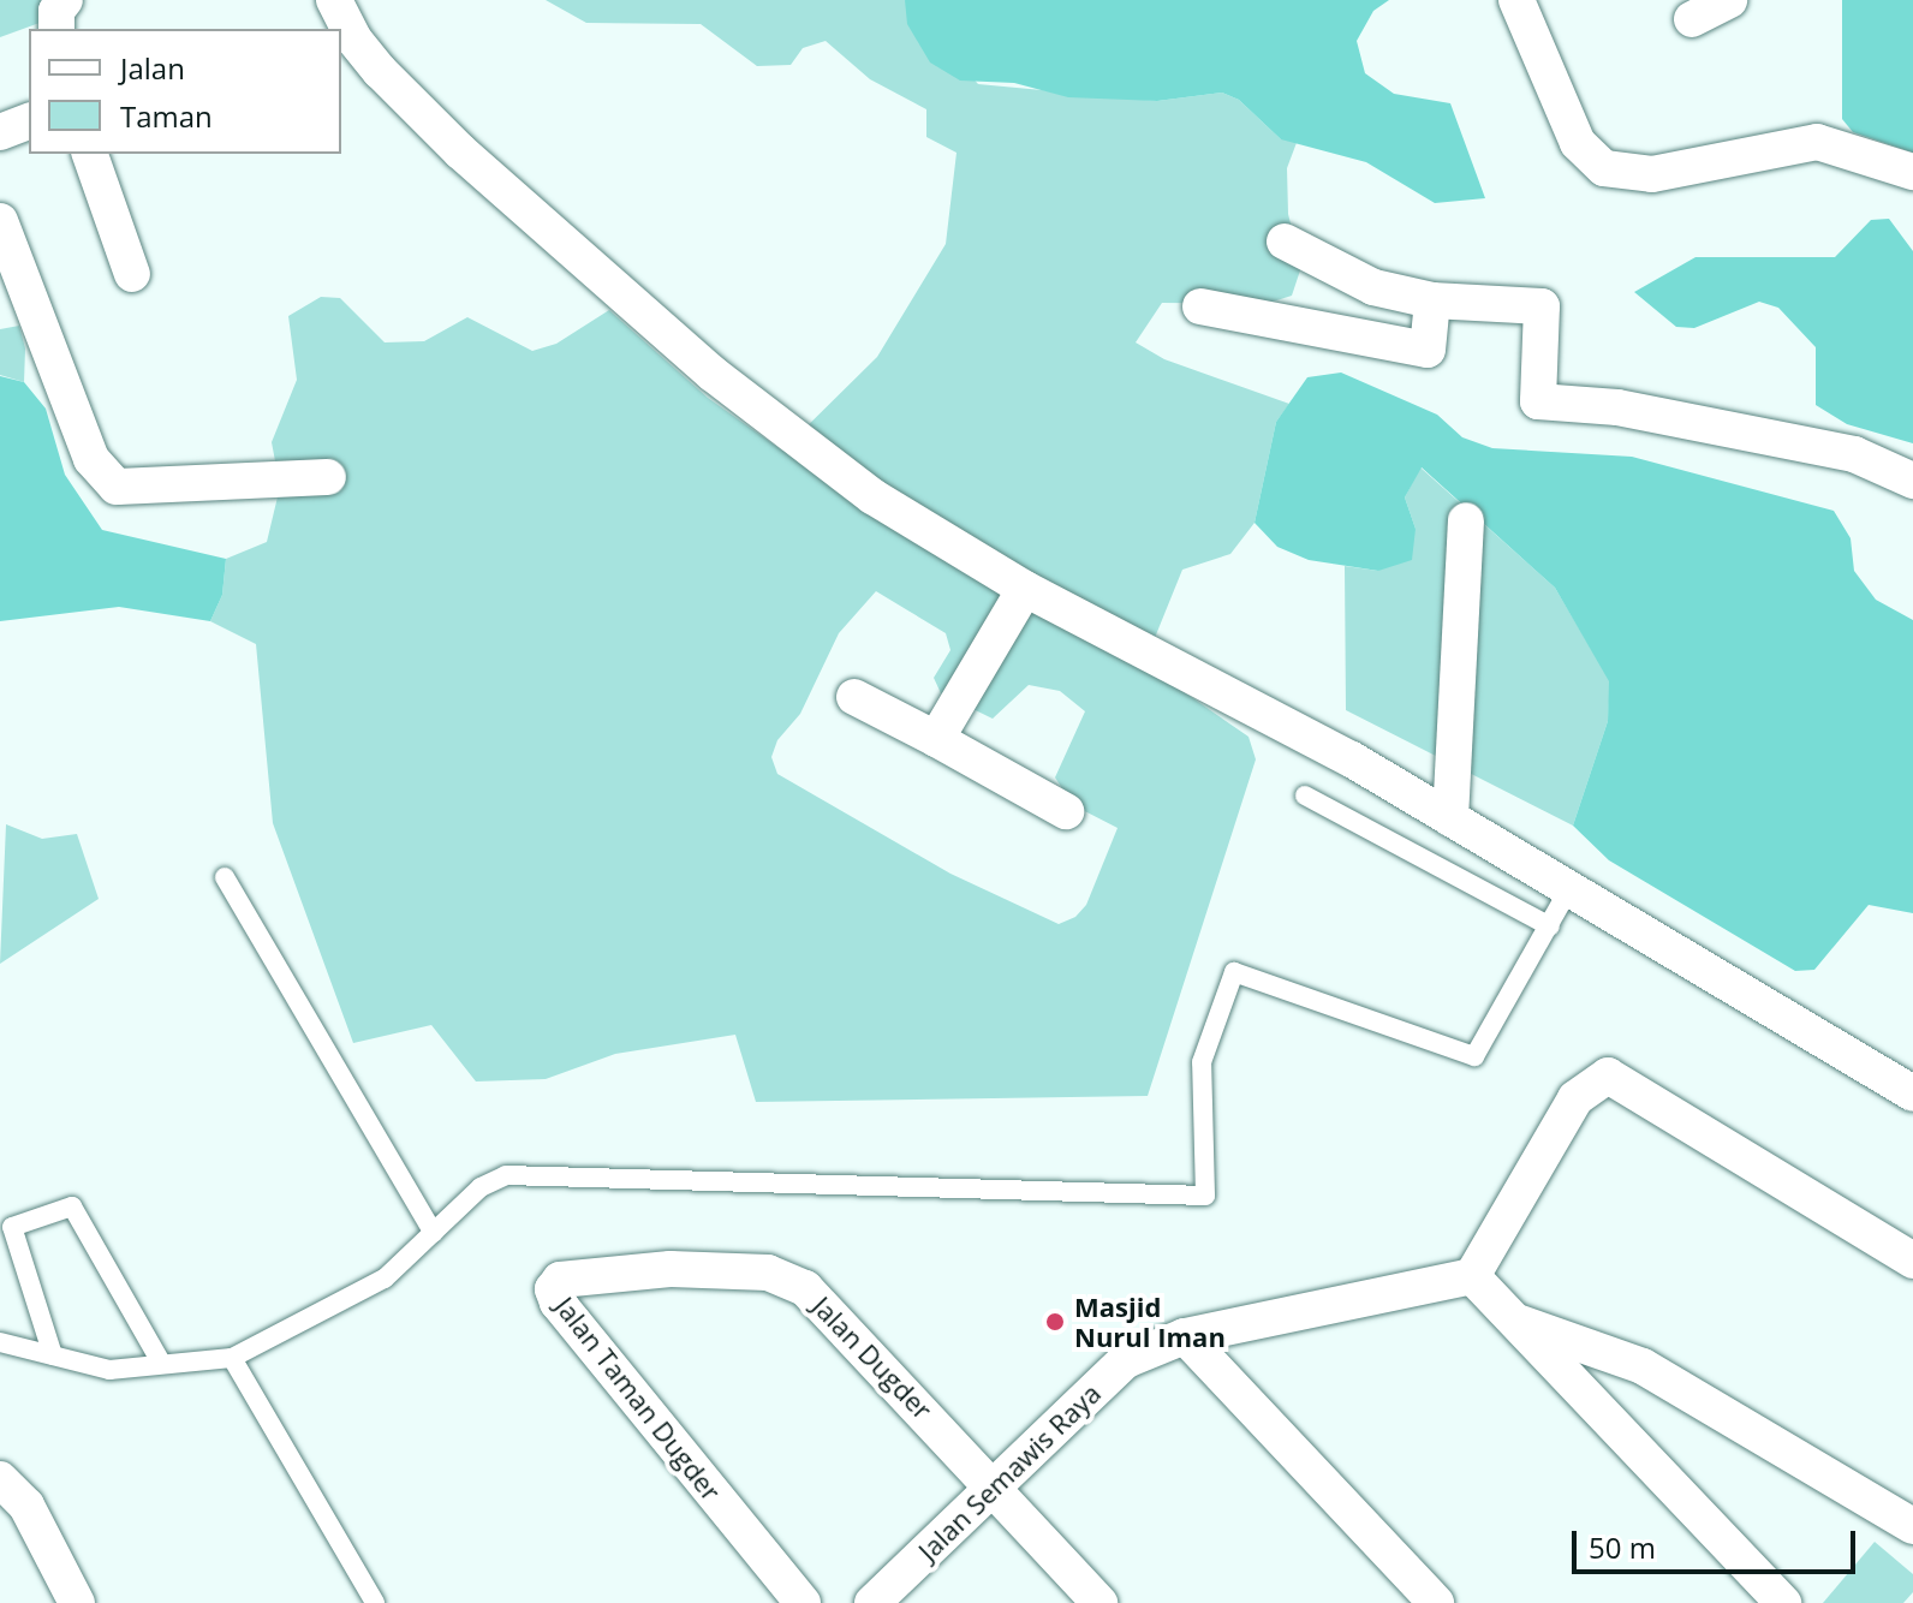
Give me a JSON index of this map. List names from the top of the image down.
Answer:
{
  "streets": {
    "street": ["Jalan Dugder", "Jalan Taman Dugder", "Jalan Semawis Raya"]
  },
  "crossings": [
    ["Jalan Dugder", "Jalan Taman Dugder"],
    ["Jalan Dugder", "Jalan Semawis Raya"]
  ],
  "places": ["Masjid Nurul Iman"],
  "legend": ["Jalan", "Taman"],
  "scale_bar": "50 m"
}
